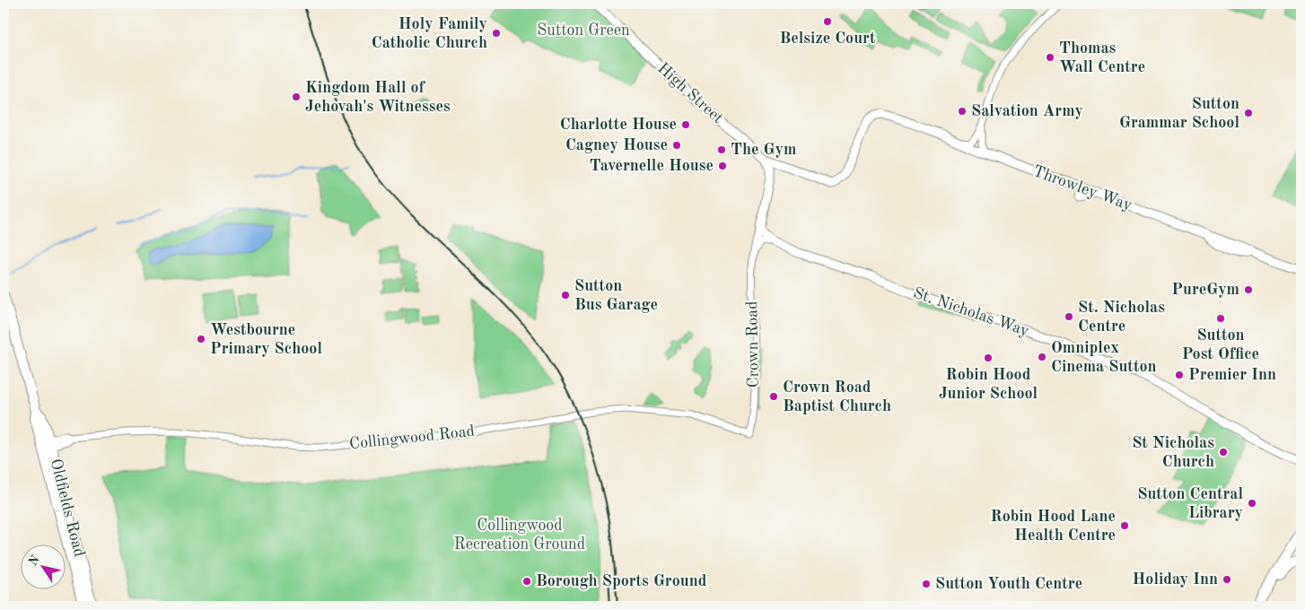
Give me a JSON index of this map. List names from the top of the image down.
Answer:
{
  "streets": {
    "highway": ["Oldfields Road"],
    "main road": [
      "High Street",
      "Throwley Way",
      "St. Nicholas Way",
      "Crown Road"
    ],
    "street": ["Collingwood Road"]
  },
  "crossings": [
    ["High Street", "Throwley Way"],
    ["High Street", "Crown Road"],
    ["St. Nicholas Way", "Crown Road"],
    ["Crown Road", "Collingwood Road"],
    ["Collingwood Road", "Oldfields Road"]
  ],
  "parks": ["Sutton Green", "Collingwood Recreation Ground"],
  "places": [
    "Belsize Court",
    "Holy Family Catholic Church",
    "Thomas Wall Centre",
    "Kingdom Hall of Jehovah's Witnesses",
    "Salvation Army",
    "Sutton Grammar School",
    "Charlotte House",
    "Cagney House",
    "The Gym",
    "Tavernelle House",
    "PureGym",
    "Sutton Bus Garage",
    "St. Nicholas Centre",
    "Sutton Post Office",
    "Westbourne Primary School",
    "Omniplex Cinema Sutton",
    "Robin Hood Junior School",
    "Premier Inn",
    "Crown Road Baptist Church",
    "St Nicholas Church",
    "Sutton Central Library",
    "Robin Hood Lane Health Centre",
    "Holiday Inn",
    "Borough Sports Ground",
    "Sutton Youth Centre"
  ],
  "north": "top left"
}
